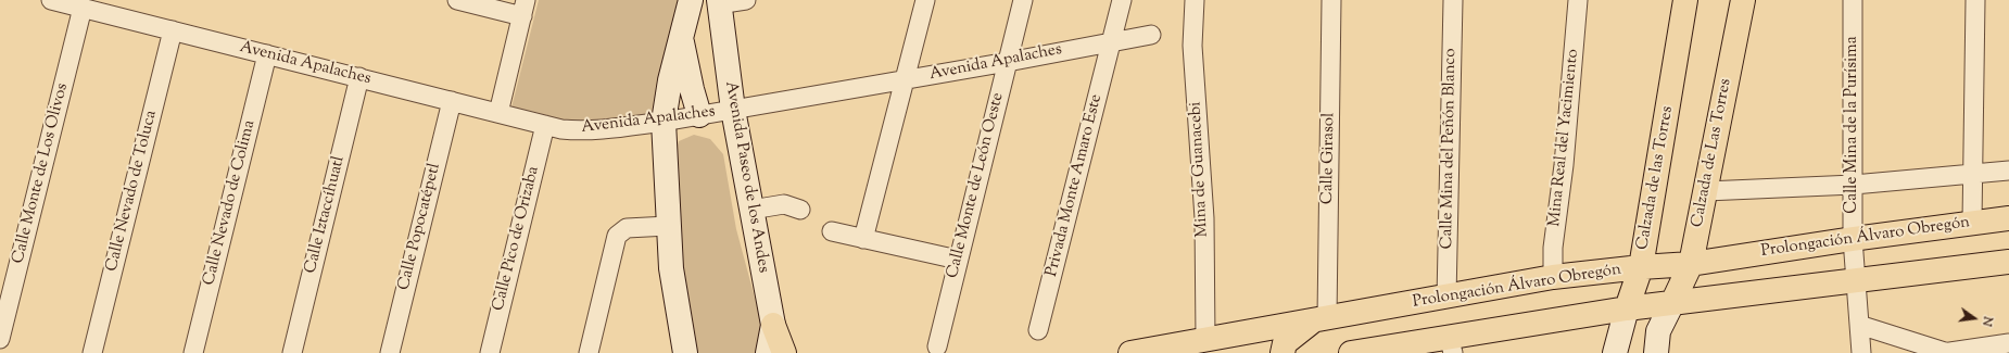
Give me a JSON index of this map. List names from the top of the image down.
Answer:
{
  "streets": {
    "main road": ["Calzada de Las Torres", "Calzada de las Torres", "Prolongación Álvaro Obregón"],
    "street": [
      "Avenida Apalaches",
      "Calle Mina de la Purísima",
      "Mina Real del Yacimiento",
      "Calle Mina del Peñón Blanco",
      "Calle Girasol",
      "Mina de Guanacebi",
      "Calle Monte de Los Olivos",
      "Avenida Paseo de los Andes",
      "Calle Monte de León Oeste",
      "Privada Monte Amaro Este",
      "Calle Nevado de Toluca",
      "Calle Nevado de Colima",
      "Calle Iztaccíhuatl",
      "Calle Popocatépetl",
      "Calle Pico de Orizaba"
    ]
  },
  "crossings": [
    ["Avenida Apalaches", "Calle Monte de Los Olivos"],
    ["Avenida Apalaches", "Avenida Paseo de los Andes"],
    ["Avenida Apalaches", "Calle Monte de León Oeste"],
    ["Avenida Apalaches", "Privada Monte Amaro Este"],
    ["Avenida Apalaches", "Calle Nevado de Toluca"],
    ["Avenida Apalaches", "Calle Nevado de Colima"],
    ["Avenida Apalaches", "Calle Iztaccíhuatl"],
    ["Avenida Apalaches", "Calle Popocatépetl"],
    ["Avenida Apalaches", "Calle Pico de Orizaba"],
    ["Calle Mina de la Purísima", "Prolongación Álvaro Obregón"],
    ["Mina Real del Yacimiento", "Prolongación Álvaro Obregón"],
    ["Calle Mina del Peñón Blanco", "Prolongación Álvaro Obregón"],
    ["Calzada de Las Torres", "Prolongación Álvaro Obregón"],
    ["Calle Girasol", "Prolongación Álvaro Obregón"],
    ["Mina de Guanacebi", "Prolongación Álvaro Obregón"],
    ["Calzada de las Torres", "Prolongación Álvaro Obregón"]
  ],
  "north": "right"
}
